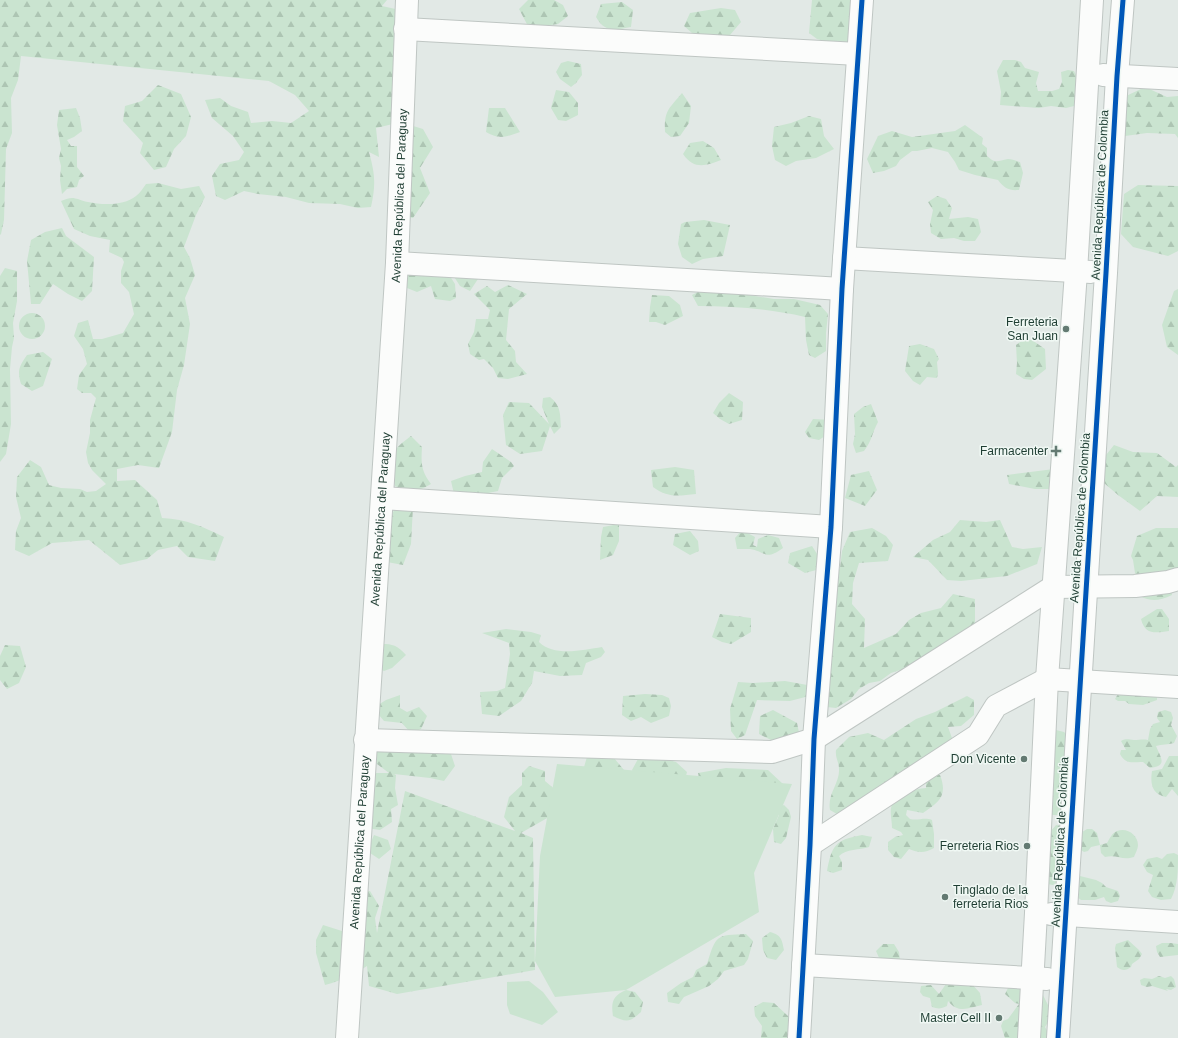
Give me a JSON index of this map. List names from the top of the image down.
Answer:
{
  "streets": {
    "street": ["Avenida República de Colombia", "Avenida República del Paraguay"]
  },
  "places": {
    "other": [
      "Ferreteria San Juan",
      "Don Vicente",
      "Ferreteria Rios",
      "Tinglado de la ferreteria Rios",
      "Master Cell II"
    ],
    "health": ["Farmacenter"]
  }
}
